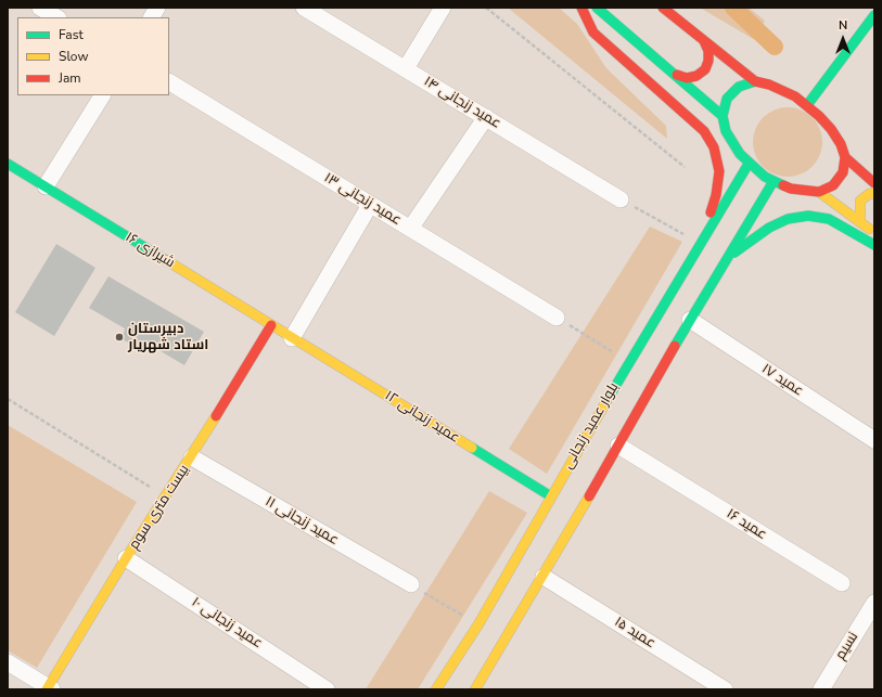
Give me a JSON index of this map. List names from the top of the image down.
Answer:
{
  "streets": {
    "main road": [
      "شیرازی ۱۶",
      "عمید زنجانی ۱۲",
      "بلوار عمید زنجانی",
      "بیست متری سوم"
    ],
    "street": [
      "عمید زنجانی ۱۴",
      "عمید زنجانی ۱۳",
      "عمید ۱۷",
      "عمید زنجانی ۱۱",
      "عمید ۱۶",
      "عمید زنجانی ۱۰",
      "عمید ۱۵",
      "نسیم"
    ]
  },
  "crossings": [
    ["شیرازی ۱۶", "عمید زنجانی ۱۲"],
    ["شیرازی ۱۶", "بیست متری سوم"],
    ["عمید زنجانی ۱۲", "بلوار عمید زنجانی"],
    ["بیست متری سوم", "عمید زنجانی ۱۱"],
    ["بیست متری سوم", "عمید زنجانی ۱۰"]
  ],
  "places": ["دبیرستان استاد شهریار"],
  "legend": ["Fast", "Slow", "Jam"],
  "north": "top"
}
